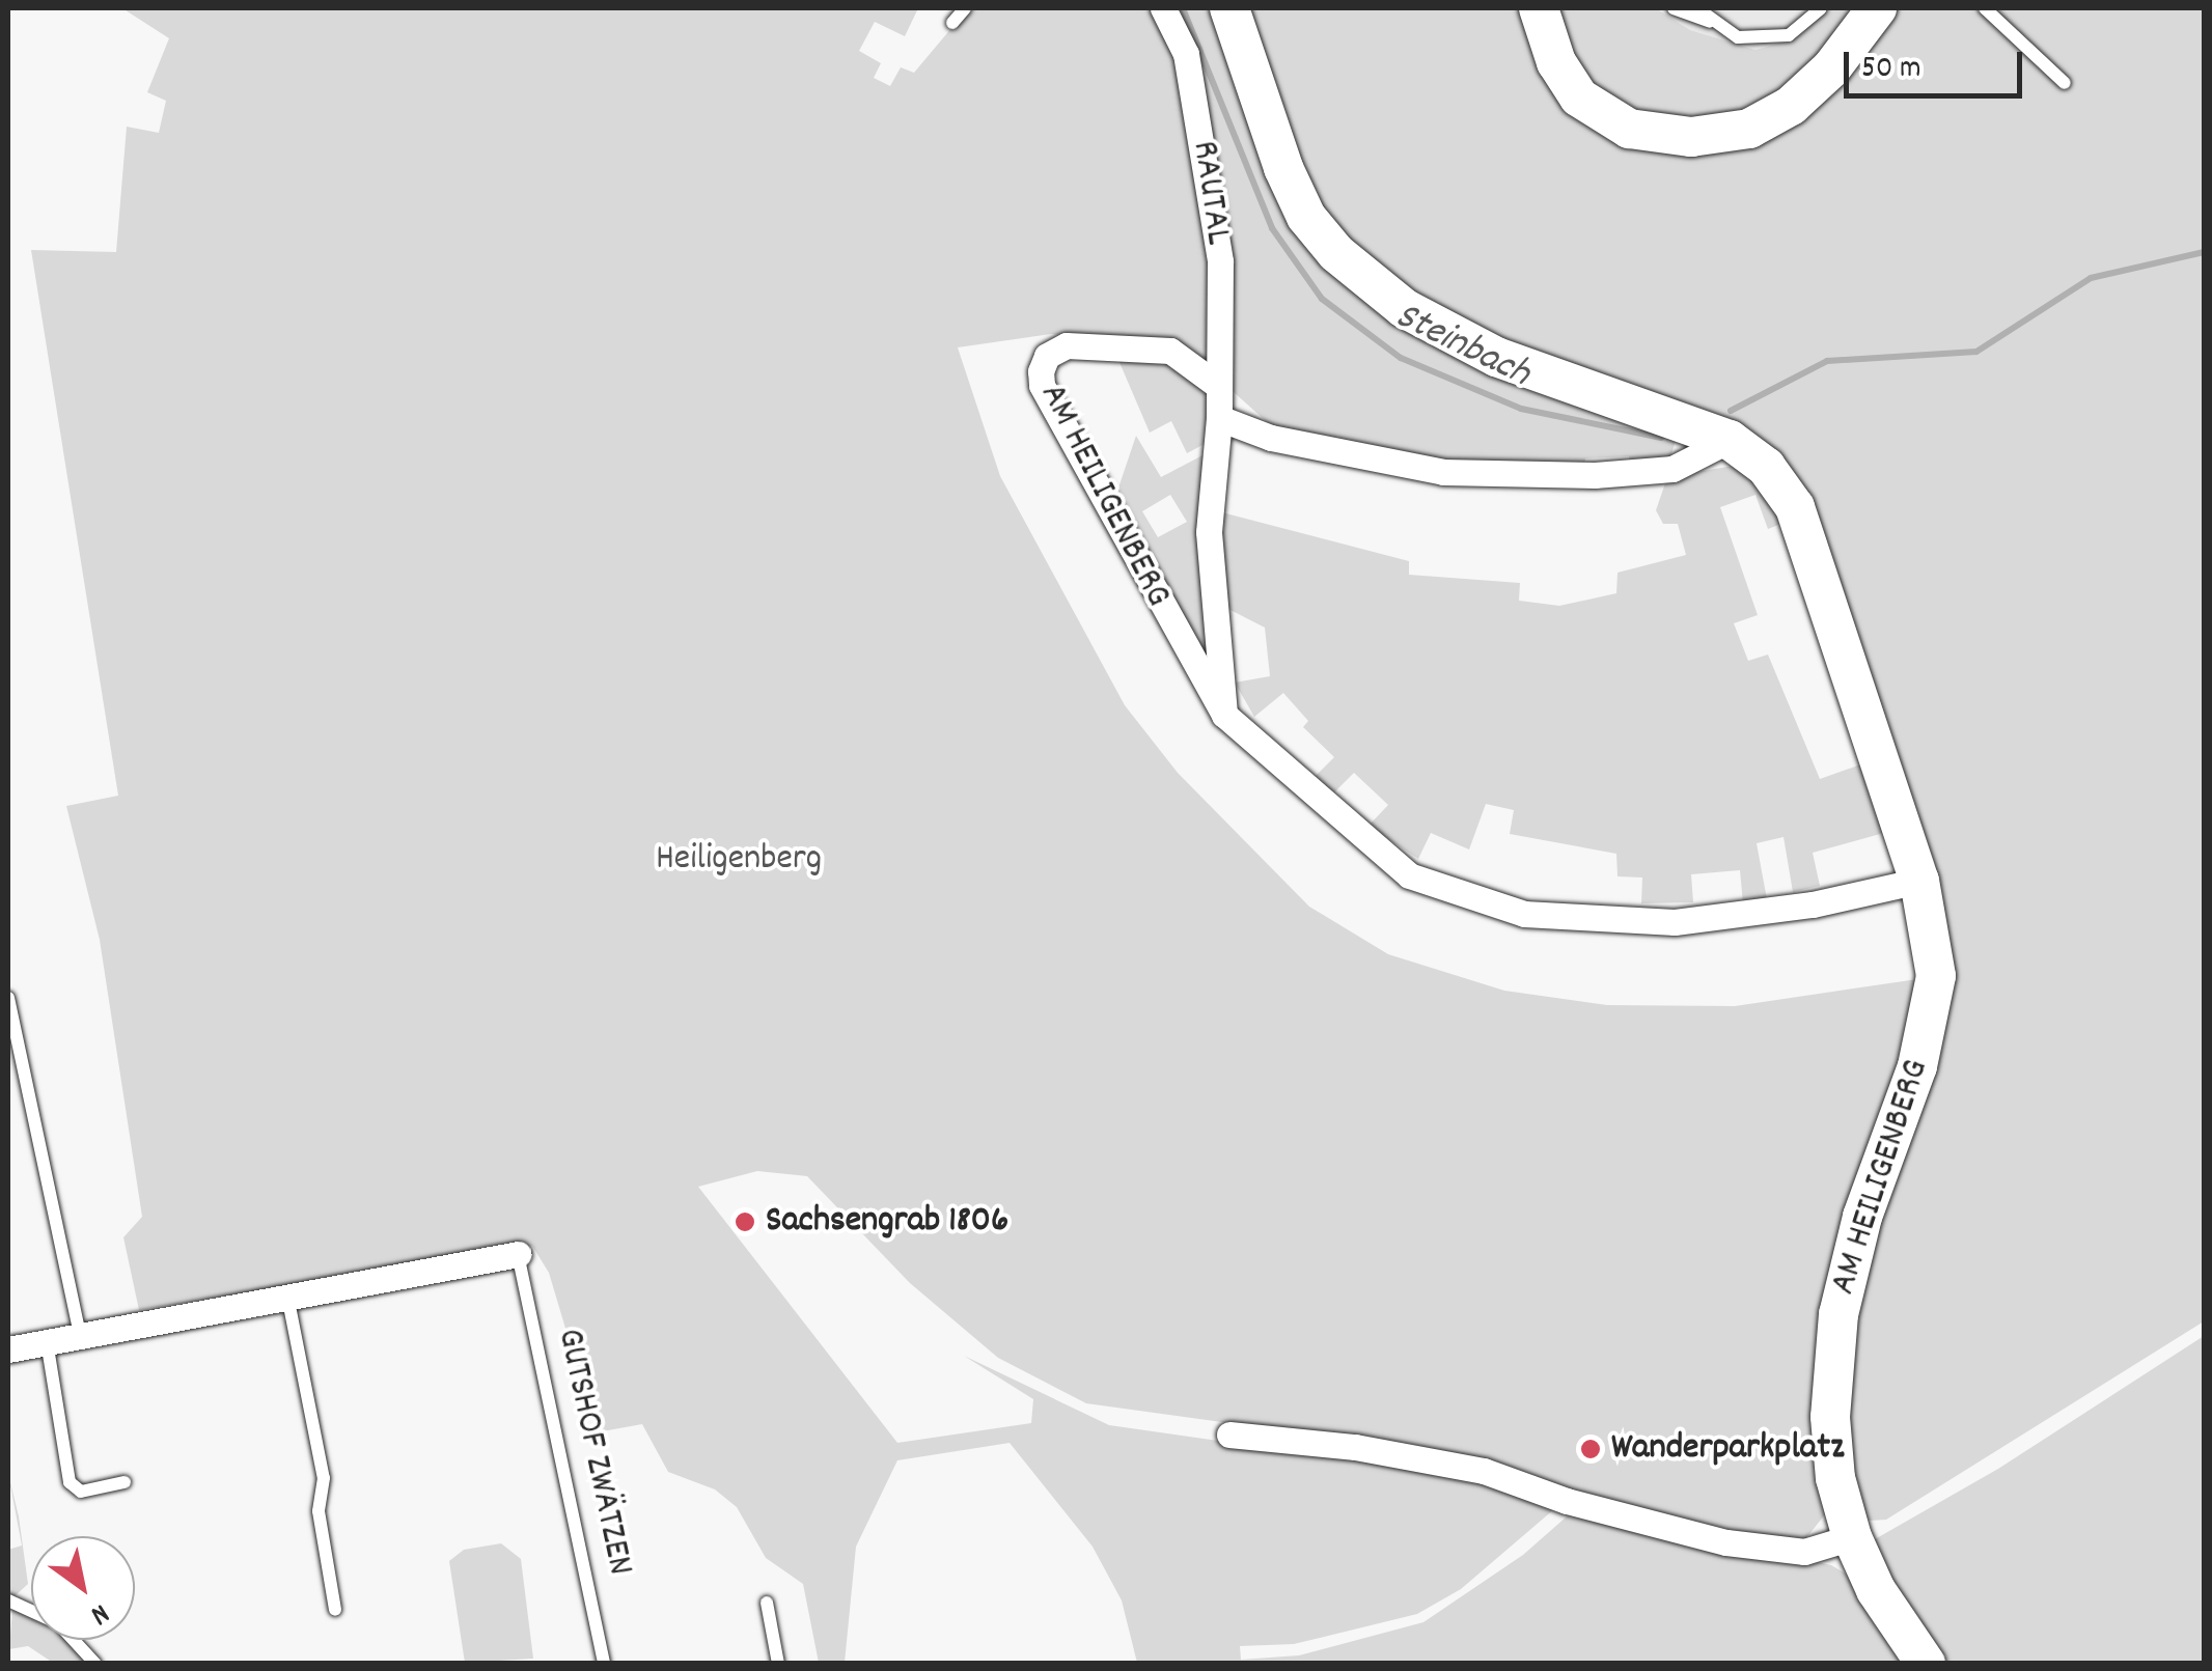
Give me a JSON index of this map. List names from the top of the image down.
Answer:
{
  "streets": {
    "street": ["RAUTAL", "AM HEILIGENBERG"],
    "lane": ["GUTSHOF ZWÄTZEN"]
  },
  "crossings": [
    ["RAUTAL", "AM HEILIGENBERG"]
  ],
  "water": ["Steinbach"],
  "parks": ["Heiligenberg"],
  "places": ["Sachsengrab 1806", "Wanderparkplatz"],
  "scale_bar": "50 m",
  "north": "bottom right"
}
